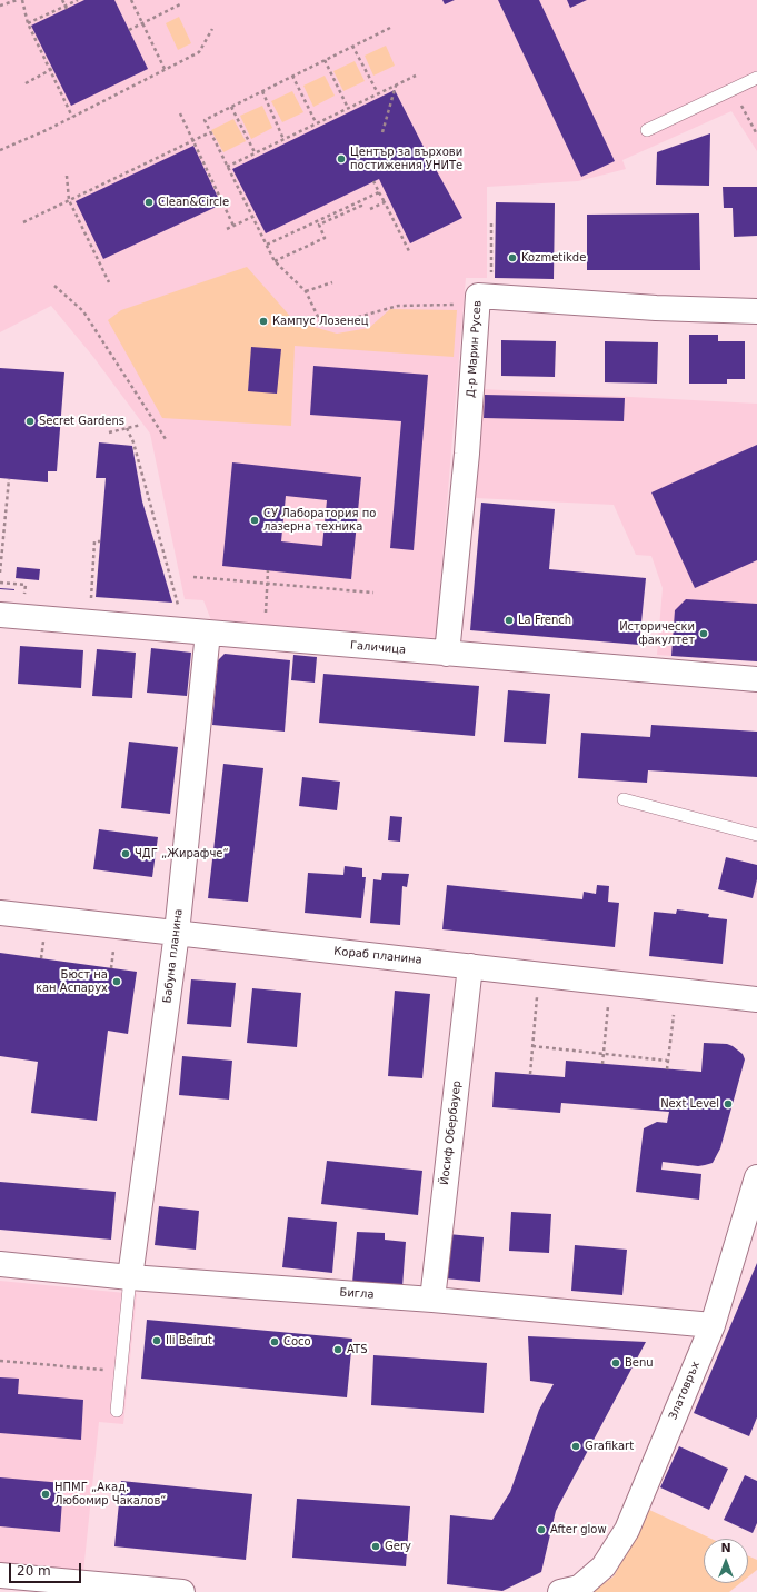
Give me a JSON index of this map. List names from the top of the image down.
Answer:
{
  "streets": {
    "street": [
      "Д-р Марин Русев",
      "Галичица",
      "Бабуна планина",
      "Кораб планина",
      "Йосиф Обербауер",
      "Бигла",
      "Златовръх"
    ]
  },
  "crossings": [
    ["Д-р Марин Русев", "Галичица"],
    ["Галичица", "Бабуна планина"],
    ["Бабуна планина", "Кораб планина"],
    ["Бабуна планина", "Бигла"],
    ["Кораб планина", "Йосиф Обербауер"],
    ["Йосиф Обербауер", "Бигла"],
    ["Бигла", "Златовръх"]
  ],
  "places": [
    "Център за върхови постижения УНИТе",
    "Clean&Circle",
    "Kozmetikde",
    "Кампус Лозенец",
    "Secret Gardens",
    "СУ Лаборатория по лазерна техника",
    "La French",
    "Исторически факултет",
    "ЧДГ „Жирафче“",
    "Бюст на кан Аспарух",
    "Next Level",
    "Ili Beirut",
    "Coco",
    "ATS",
    "Benu",
    "Grafikart",
    "НПМГ „Акад. Любомир Чакалов“",
    "After glow",
    "Gery"
  ],
  "scale_bar": "20 m",
  "north": "top"
}
